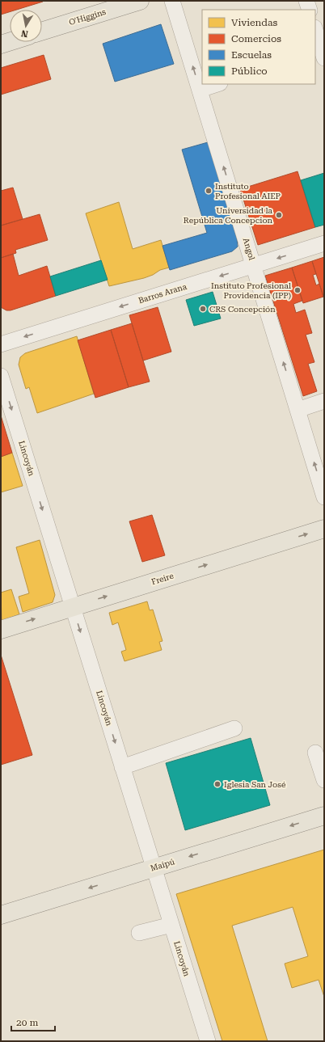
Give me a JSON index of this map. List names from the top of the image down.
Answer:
{
  "streets": {
    "main road": ["O'Higgins", "Freire", "Maipú"],
    "street": ["Angol", "Barros Arana", "Lincoyán"]
  },
  "crossings": [
    ["Angol", "Barros Arana"],
    ["Lincoyán", "Freire"],
    ["Lincoyán", "Maipú"]
  ],
  "one_way": [
    "Angol",
    "Barros Arana",
    "Lincoyán",
    "Freire",
    "Maipú"
  ],
  "places": [
    "Instituto Profesional AIEP",
    "Universidad la República Concepcion",
    "Instituto Profesional Providencia (IPP)",
    "CRS Concepción",
    "Iglesia San José"
  ],
  "legend": [
    "Viviendas",
    "Comercios",
    "Escuelas",
    "Público"
  ],
  "scale_bar": "20 m",
  "north": "bottom"
}
